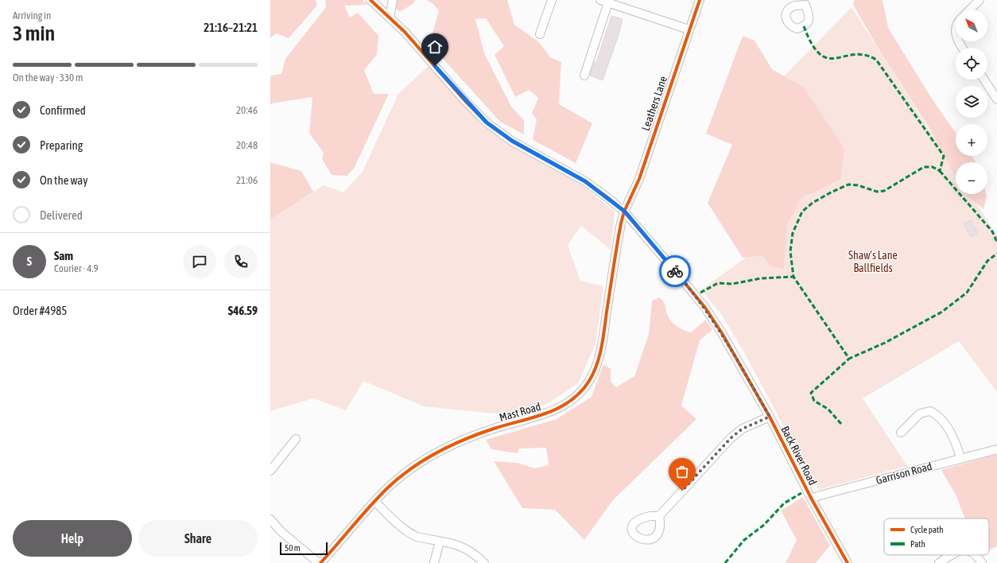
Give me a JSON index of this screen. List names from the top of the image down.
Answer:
{
  "streets": {
    "street": [
      "Leathers Lane",
      "Mast Road",
      "Back River Road",
      "Garrison Road"
    ]
  },
  "crossings": [
    ["Leathers Lane", "Mast Road"],
    ["Leathers Lane", "Back River Road"],
    ["Mast Road", "Back River Road"],
    ["Back River Road", "Garrison Road"]
  ],
  "parks": ["Shaw’s Lane Ballfields"],
  "legend": ["Cycle path", "Path"],
  "scale_bar": "50 m",
  "north": "top left",
  "page": {
    "heading": ["3 min", "Arriving in", "21:16–21:21"],
    "panel": [
      "Sam",
      "Courier · 4.9",
      "Order #4985",
      "$46.59"
    ],
    "map_buttons": ["+", "−"],
    "bar": "On the way · 330 m",
    "list": [
      ["Confirmed", "20:46"],
      ["Preparing", "20:48"],
      ["On the way", "21:06"],
      "Delivered"
    ],
    "round": "S",
    "buttons": ["Help", "Share"],
    "scale": "50 m"
  }
}
